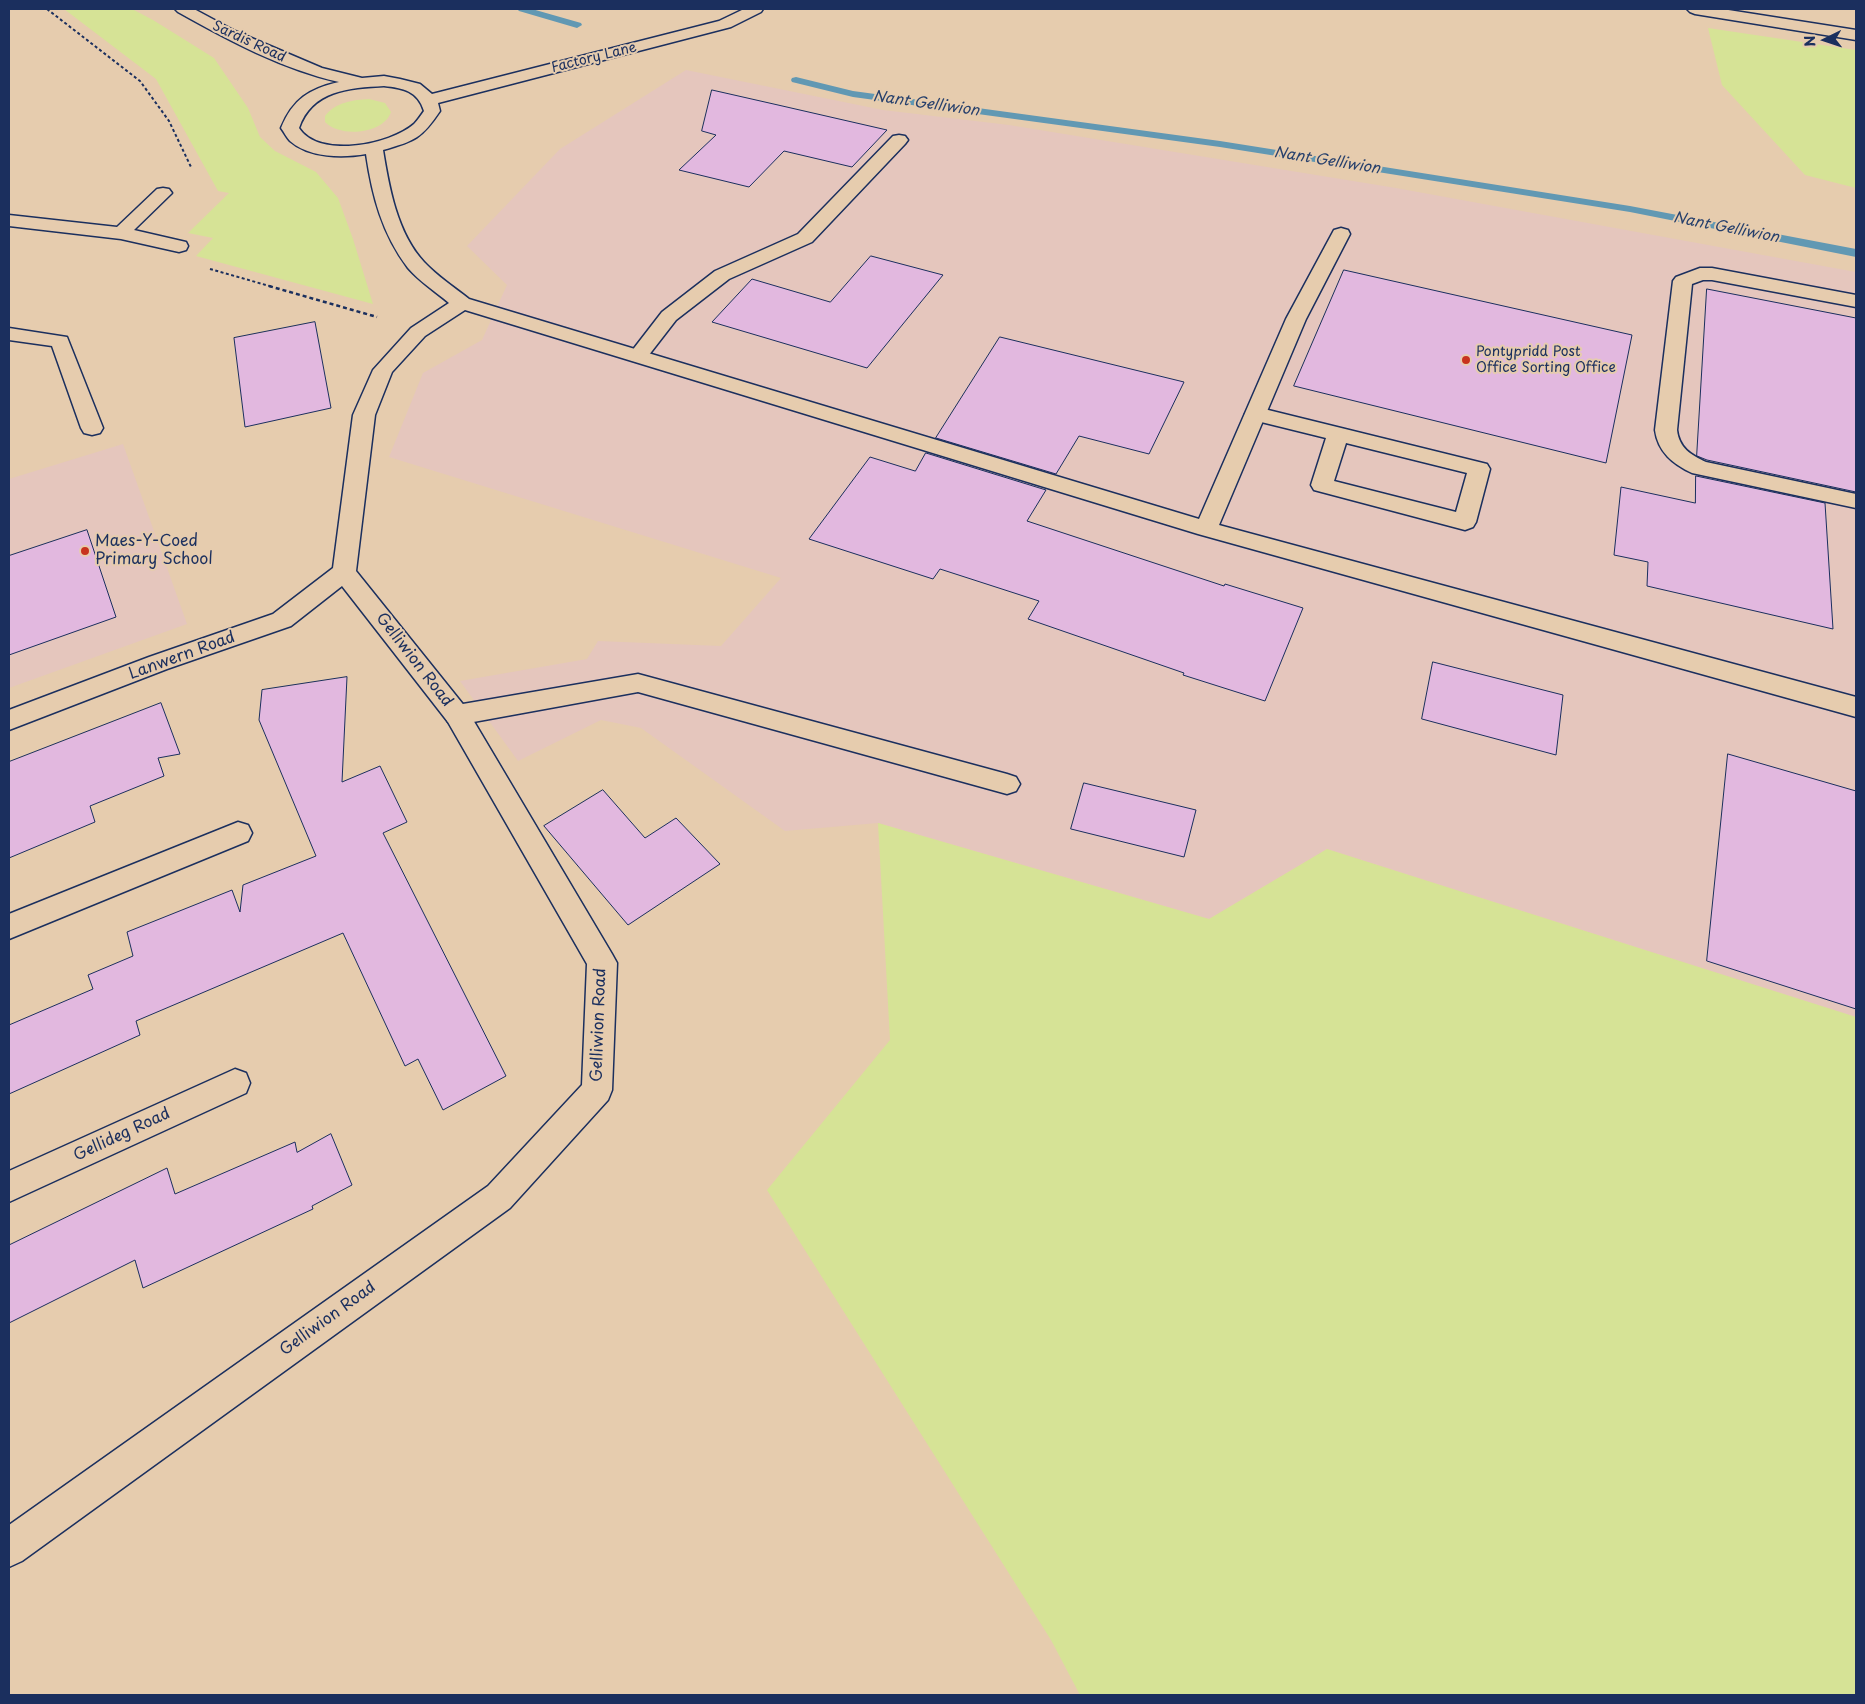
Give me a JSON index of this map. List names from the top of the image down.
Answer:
{
  "streets": {
    "street": [
      "Sardis Road",
      "Factory Lane",
      "Lanwern Road",
      "Gelliwion Road",
      "Gellideg Road"
    ]
  },
  "crossings": [
    ["Lanwern Road", "Gelliwion Road"]
  ],
  "water": ["Nant Gelliwion"],
  "places": ["Pontypridd Post Office Sorting Office", "Maes-Y-Coed Primary School"],
  "north": "left"
}
